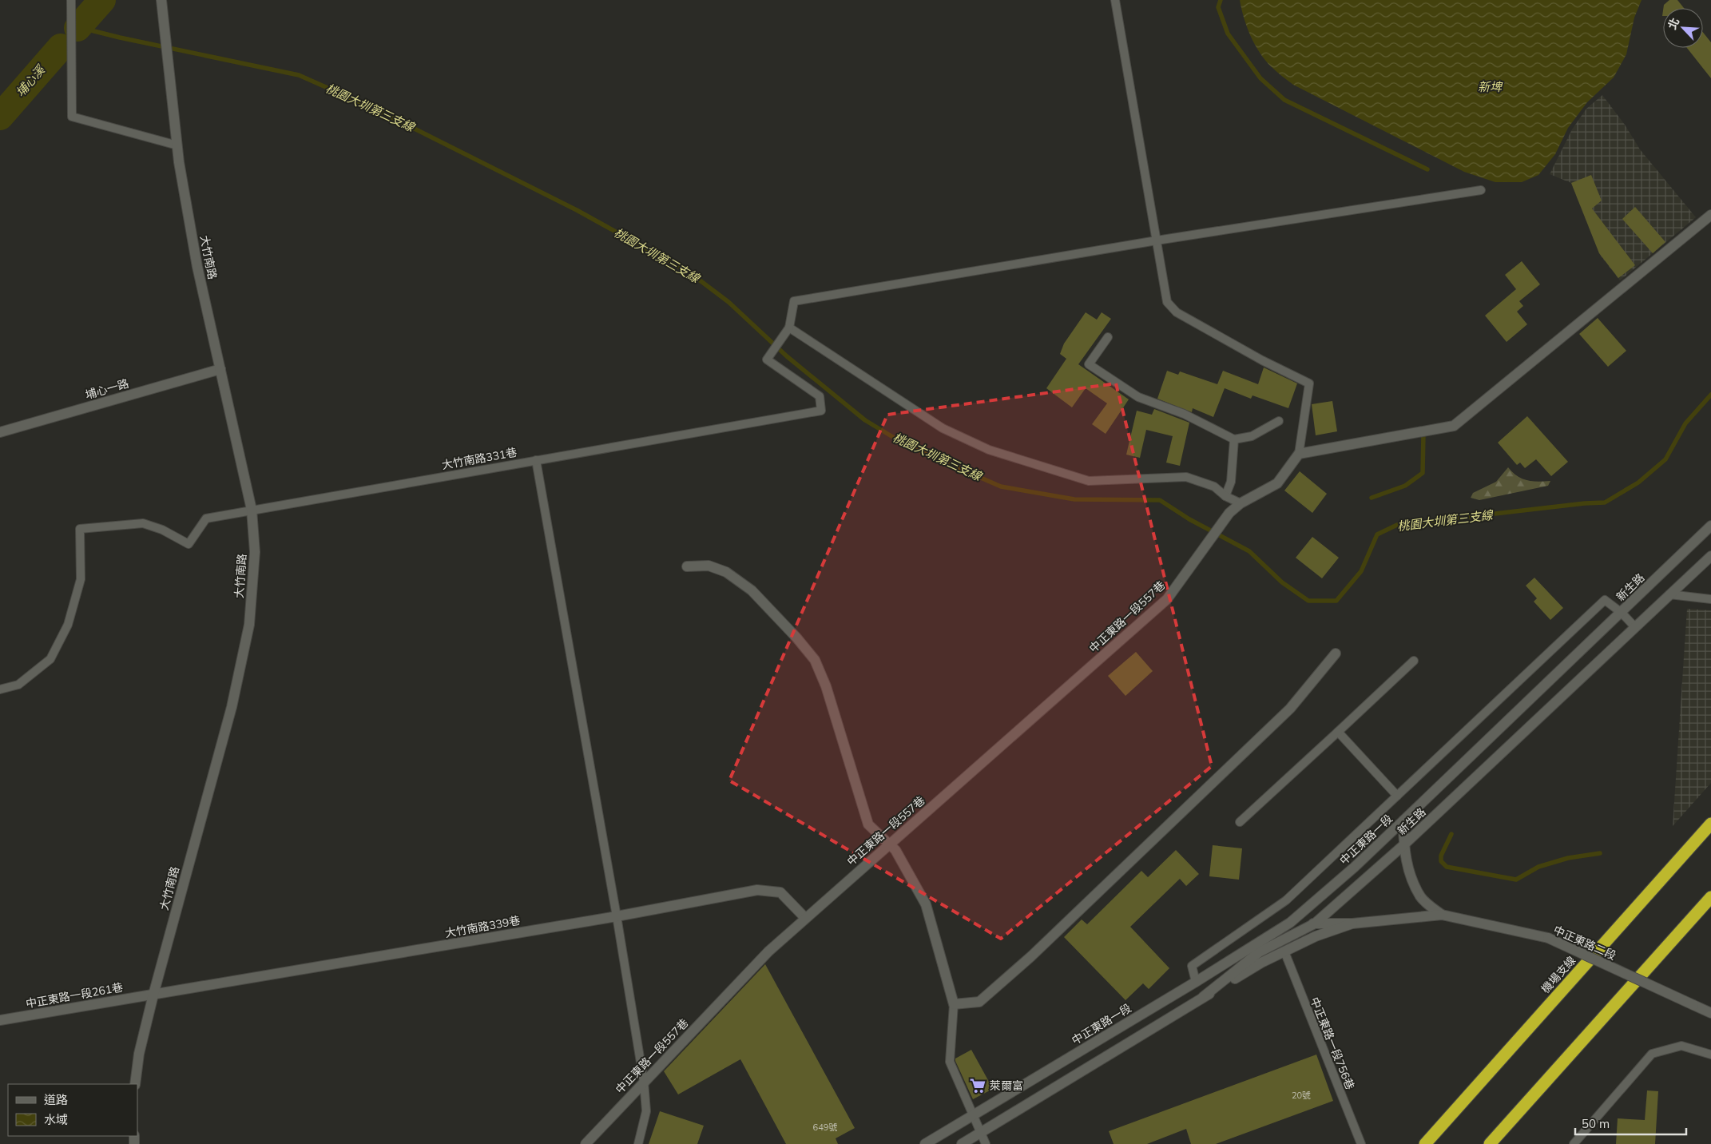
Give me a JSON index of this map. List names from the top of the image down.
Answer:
{
  "streets": {
    "highway": ["機場支線"],
    "street": [
      "大竹南路",
      "埔心一路",
      "新生路",
      "中正東路一段557巷",
      "中正東路一段",
      "大竹南路339巷",
      "中正東路二段",
      "中正東路一段261巷"
    ],
    "lane": ["大竹南路331巷", "中正東路一段756巷"]
  },
  "crossings": [
    ["大竹南路", "埔心一路"],
    ["大竹南路", "大竹南路331巷"],
    ["大竹南路", "大竹南路339巷"],
    ["大竹南路", "中正東路一段261巷"],
    ["新生路", "中正東路一段"],
    ["中正東路一段557巷", "大竹南路339巷"],
    ["大竹南路339巷", "中正東路一段261巷"]
  ],
  "water": ["埔心溪", "新埤", "桃園大圳第三支線"],
  "places": {
    "supermarket": ["萊爾富"]
  },
  "house_numbers": ["20號", "649號"],
  "legend": ["道路", "水域"],
  "scale_bar": "50 m",
  "north": "top left"
}
